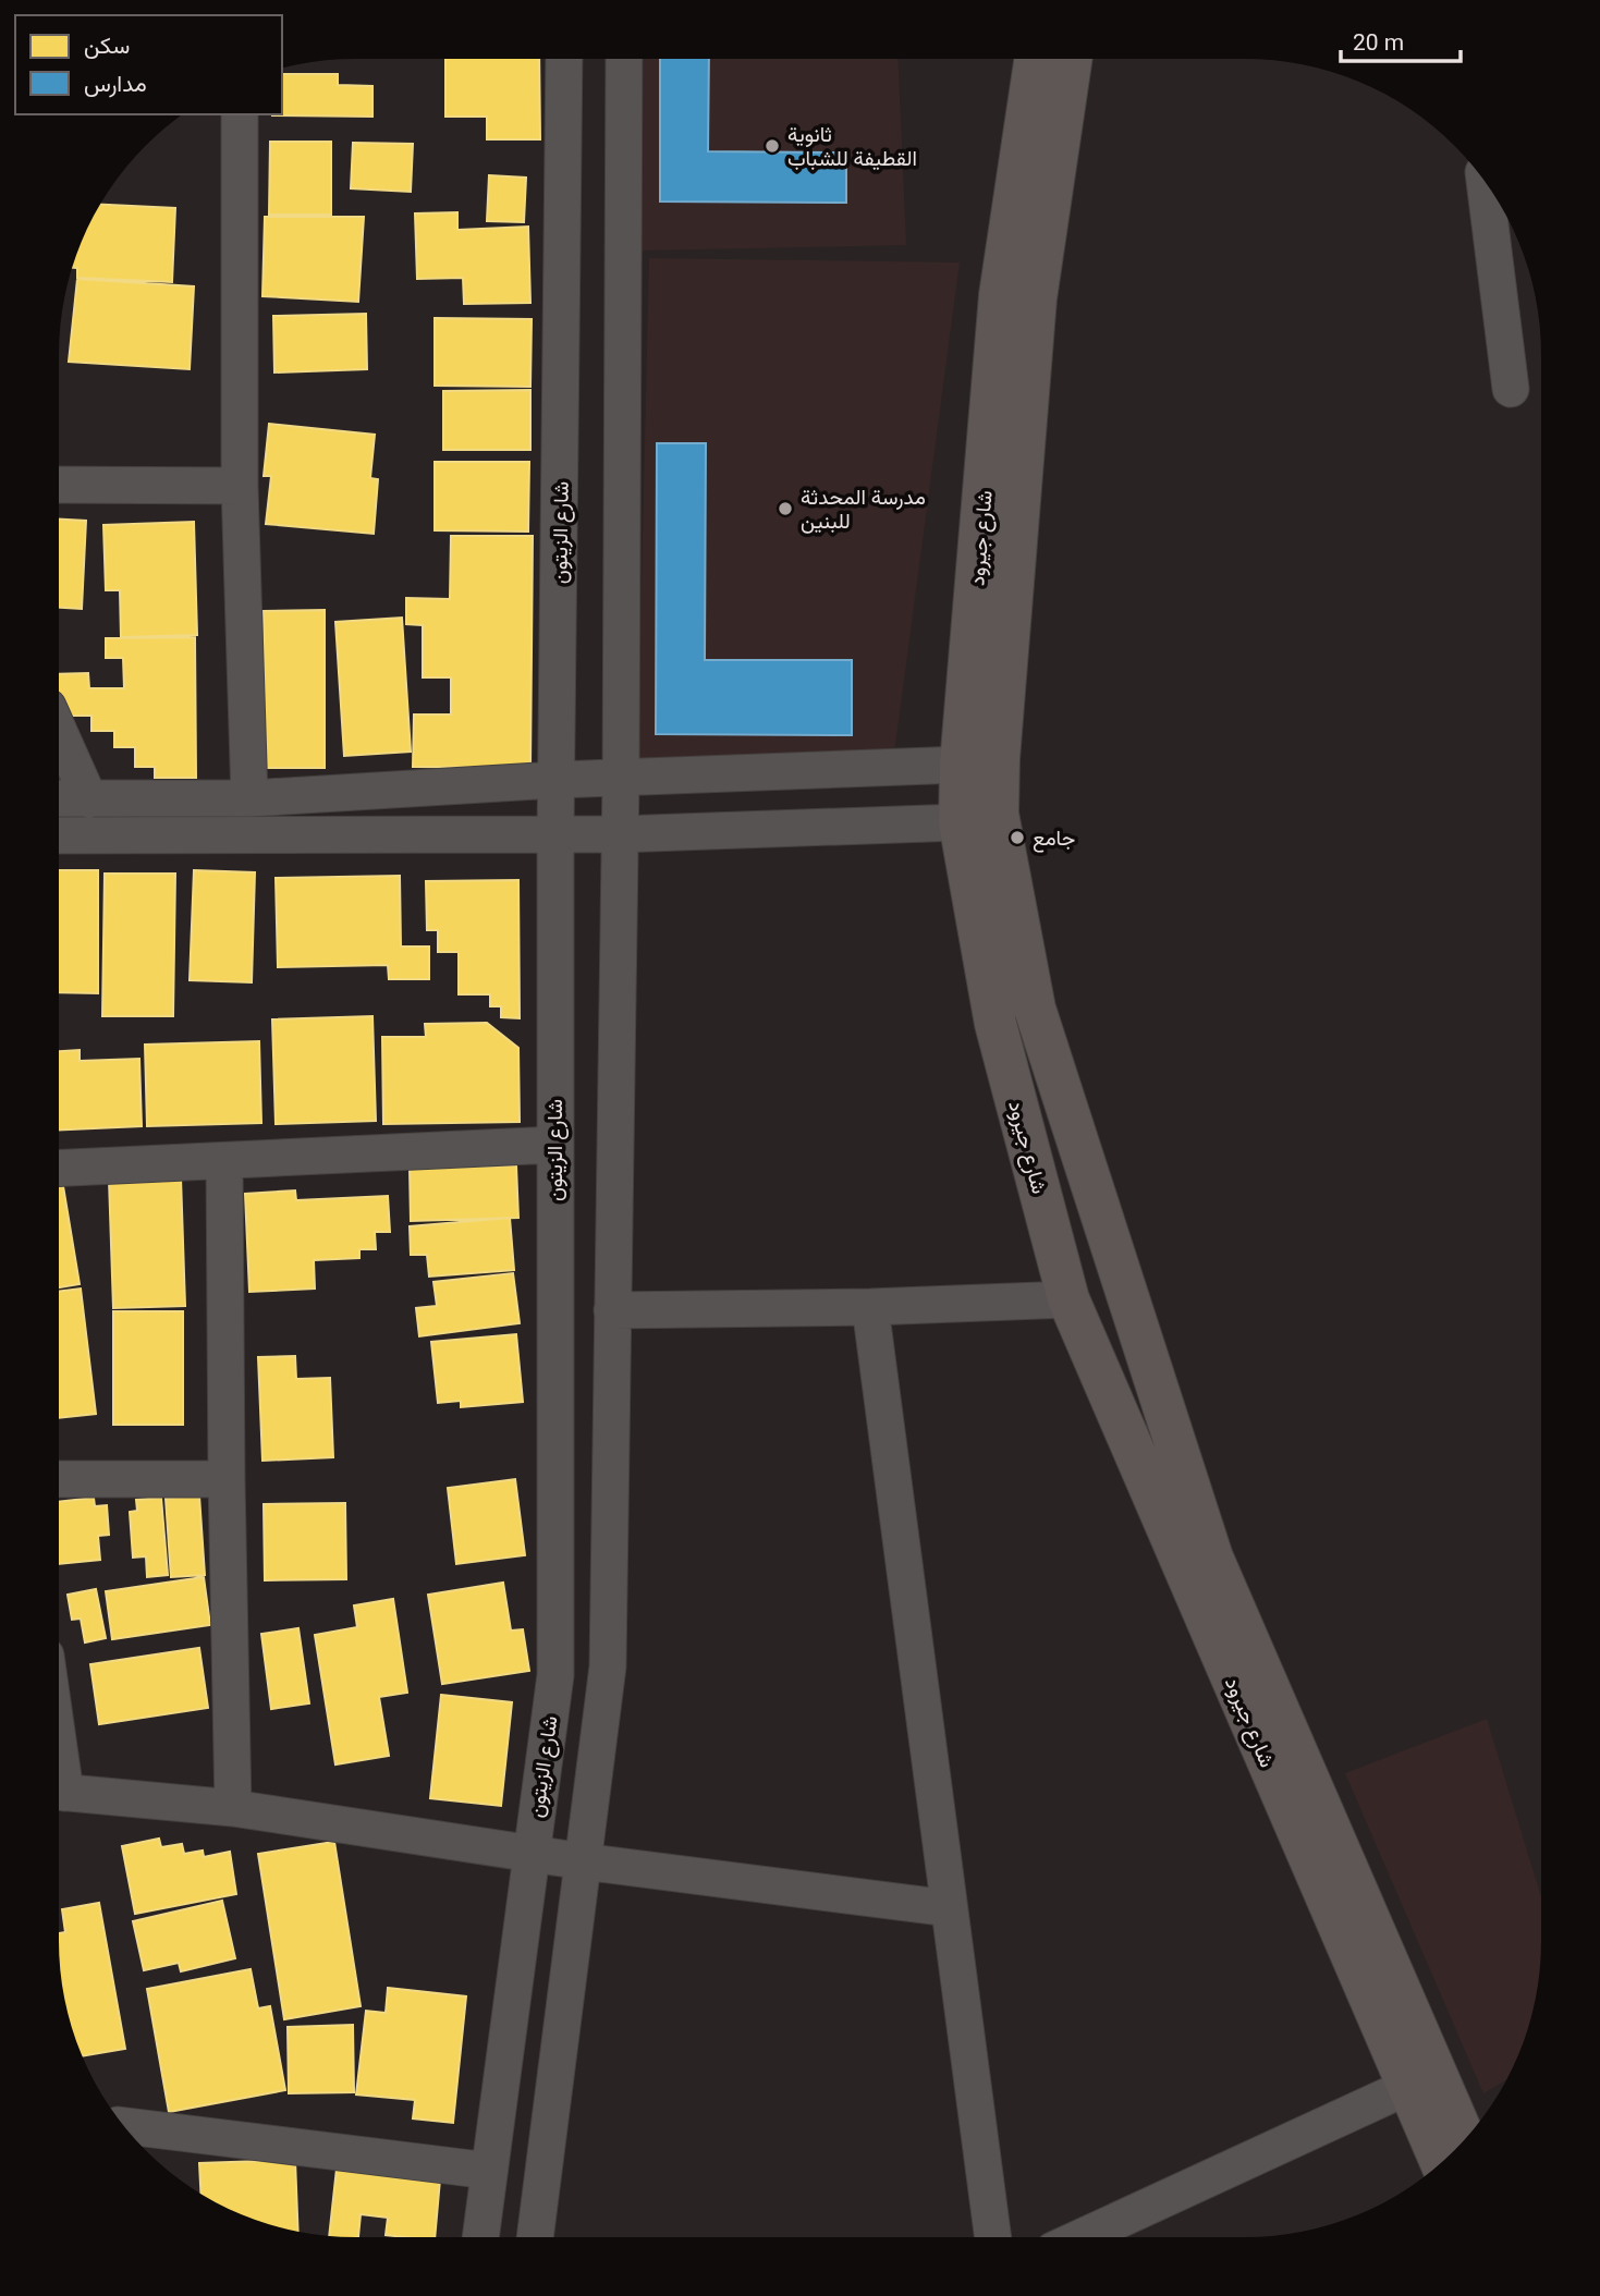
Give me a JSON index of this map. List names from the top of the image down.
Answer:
{
  "streets": {
    "main road": ["شارع جيرود"],
    "street": ["شارع الزيتون"]
  },
  "places": ["ثانوية القطيفة للشباب", "مدرسة المحدثة للبنين", "جامع"],
  "legend": ["سكن", "مدارس"],
  "scale_bar": "20 m"
}
